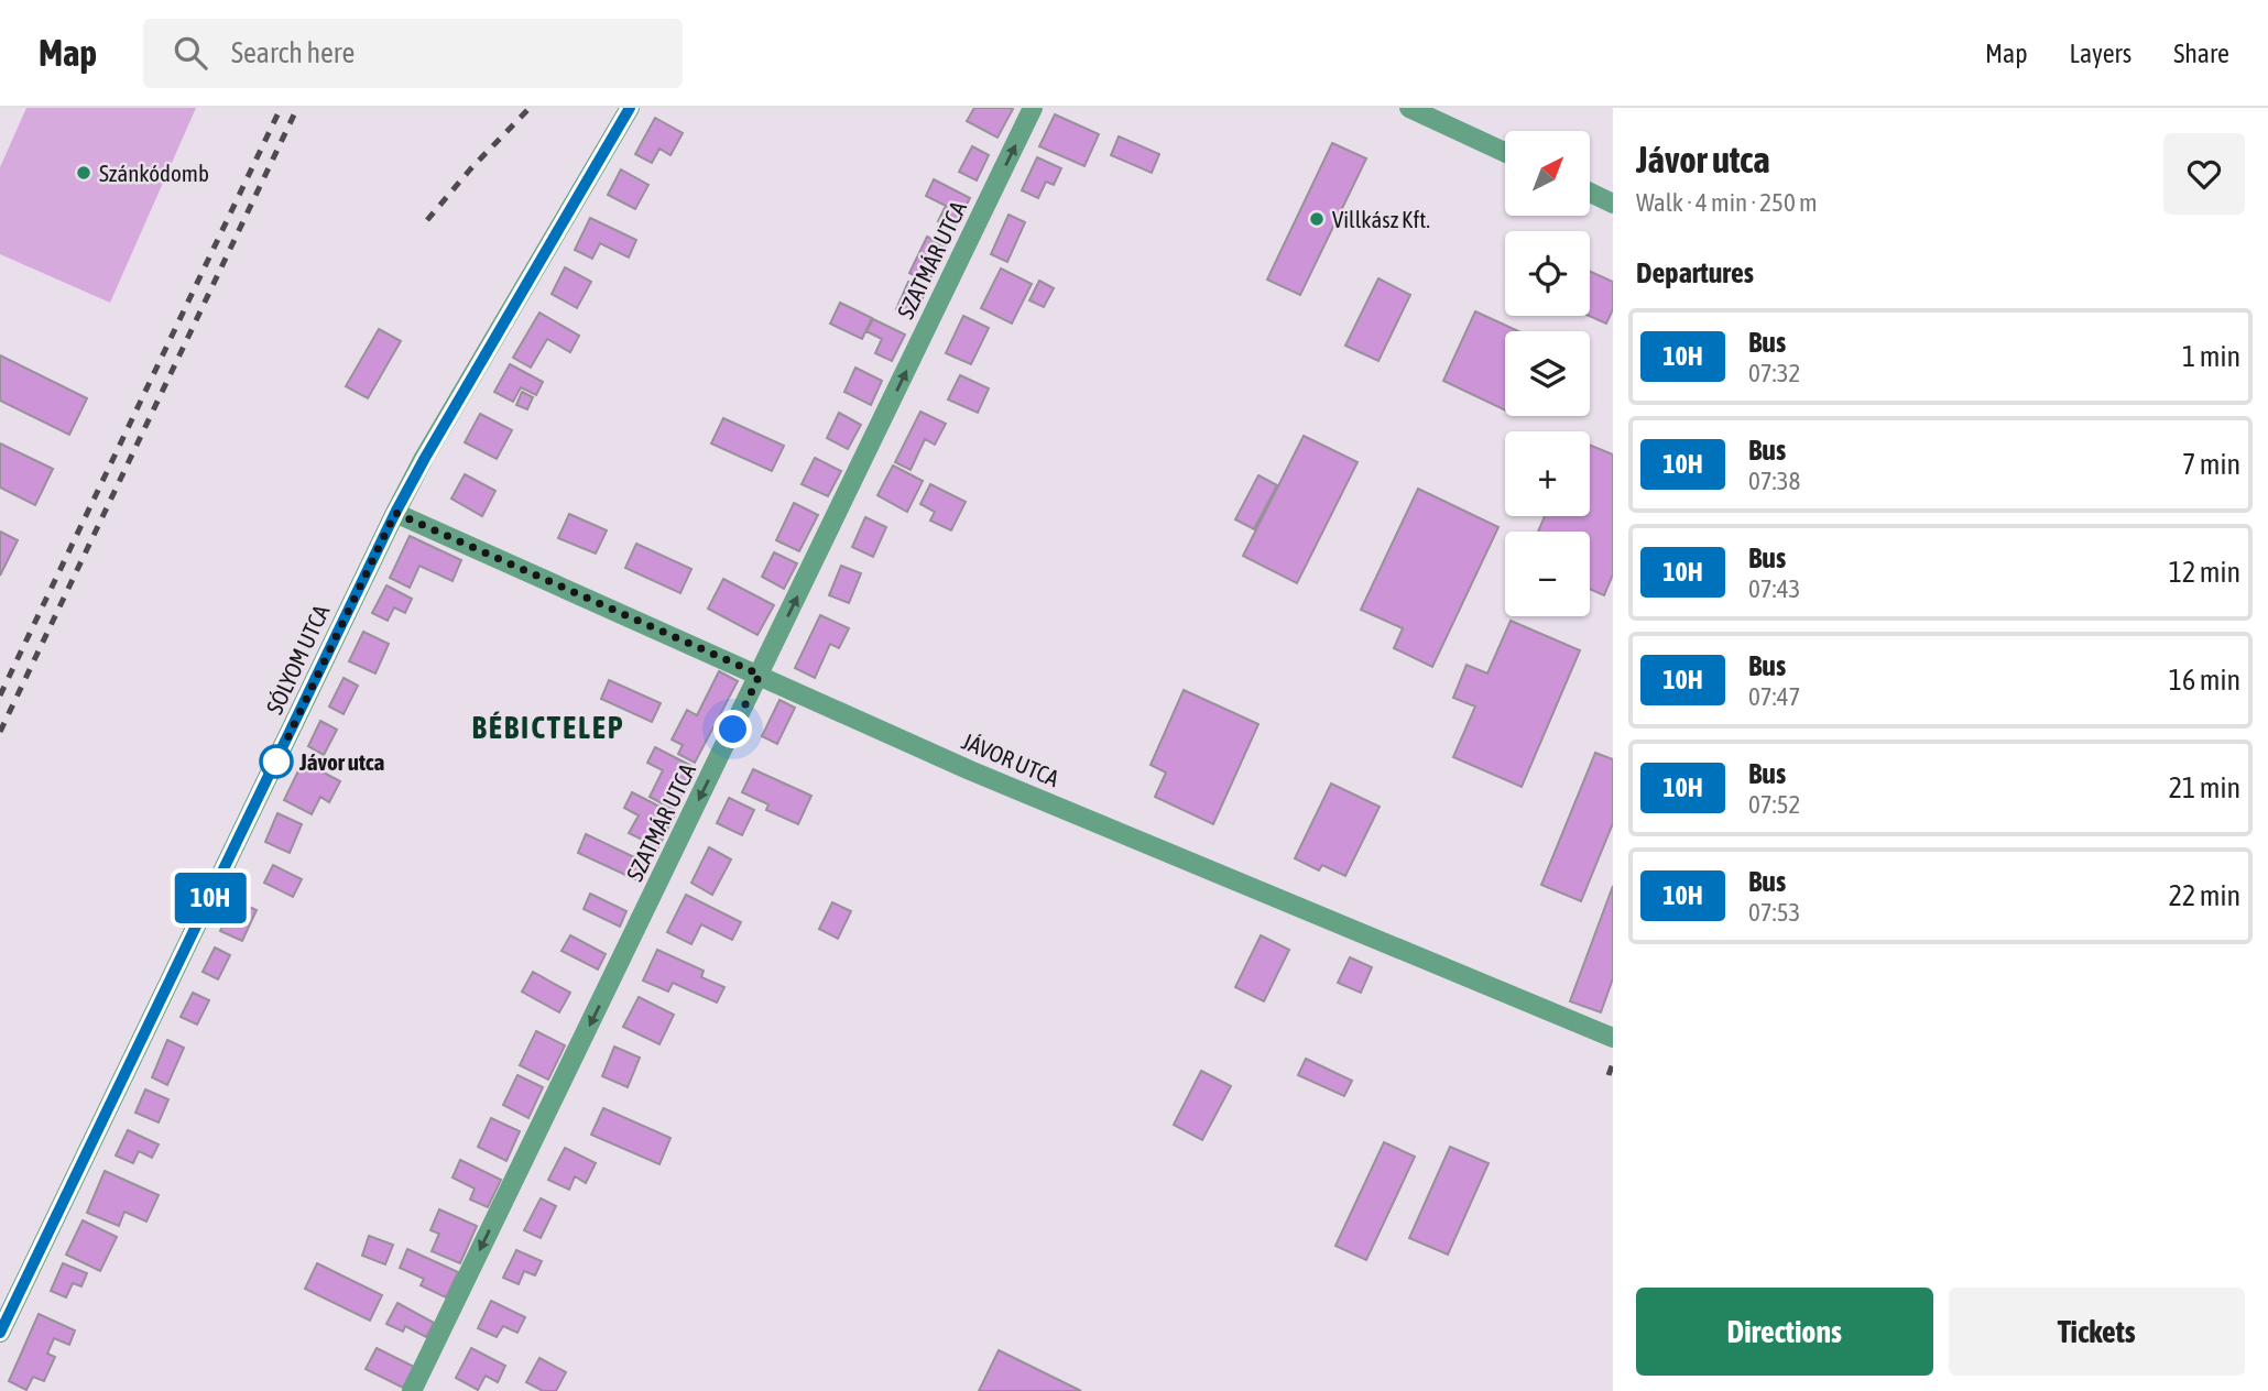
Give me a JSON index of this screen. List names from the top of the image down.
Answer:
{
  "streets": {
    "street": ["SZATMÁR UTCA", "SÓLYOM UTCA", "JÁVOR UTCA"]
  },
  "crossings": [
    ["SZATMÁR UTCA", "JÁVOR UTCA"],
    ["SÓLYOM UTCA", "JÁVOR UTCA"]
  ],
  "districts": ["BÉBICTELEP"],
  "places": ["Szánkódomb", "Villkász Kft.", "Jávor utca"],
  "lines": ["bus line 10H"],
  "north": "top right",
  "page": {
    "header": "Map",
    "search": "Search here",
    "nav": ["Map", "Layers", "Share"],
    "on_map": "10H",
    "heading": [
      ["Jávor utca", "Walk · 4 min · 250 m"],
      "Departures"
    ],
    "map_buttons": ["+", "−"],
    "list": [
      {
        "mark": "10H",
        "name": "Bus",
        "note": "07:32",
        "value": "1 min"
      },
      {
        "mark": "10H",
        "name": "Bus",
        "note": "07:38",
        "value": "7 min"
      },
      {
        "mark": "10H",
        "name": "Bus",
        "note": "07:43",
        "value": "12 min"
      },
      {
        "mark": "10H",
        "name": "Bus",
        "note": "07:47",
        "value": "16 min"
      },
      {
        "mark": "10H",
        "name": "Bus",
        "note": "07:52",
        "value": "21 min"
      },
      {
        "mark": "10H",
        "name": "Bus",
        "note": "07:53",
        "value": "22 min"
      }
    ],
    "buttons": ["Directions", "Tickets"]
  }
}
